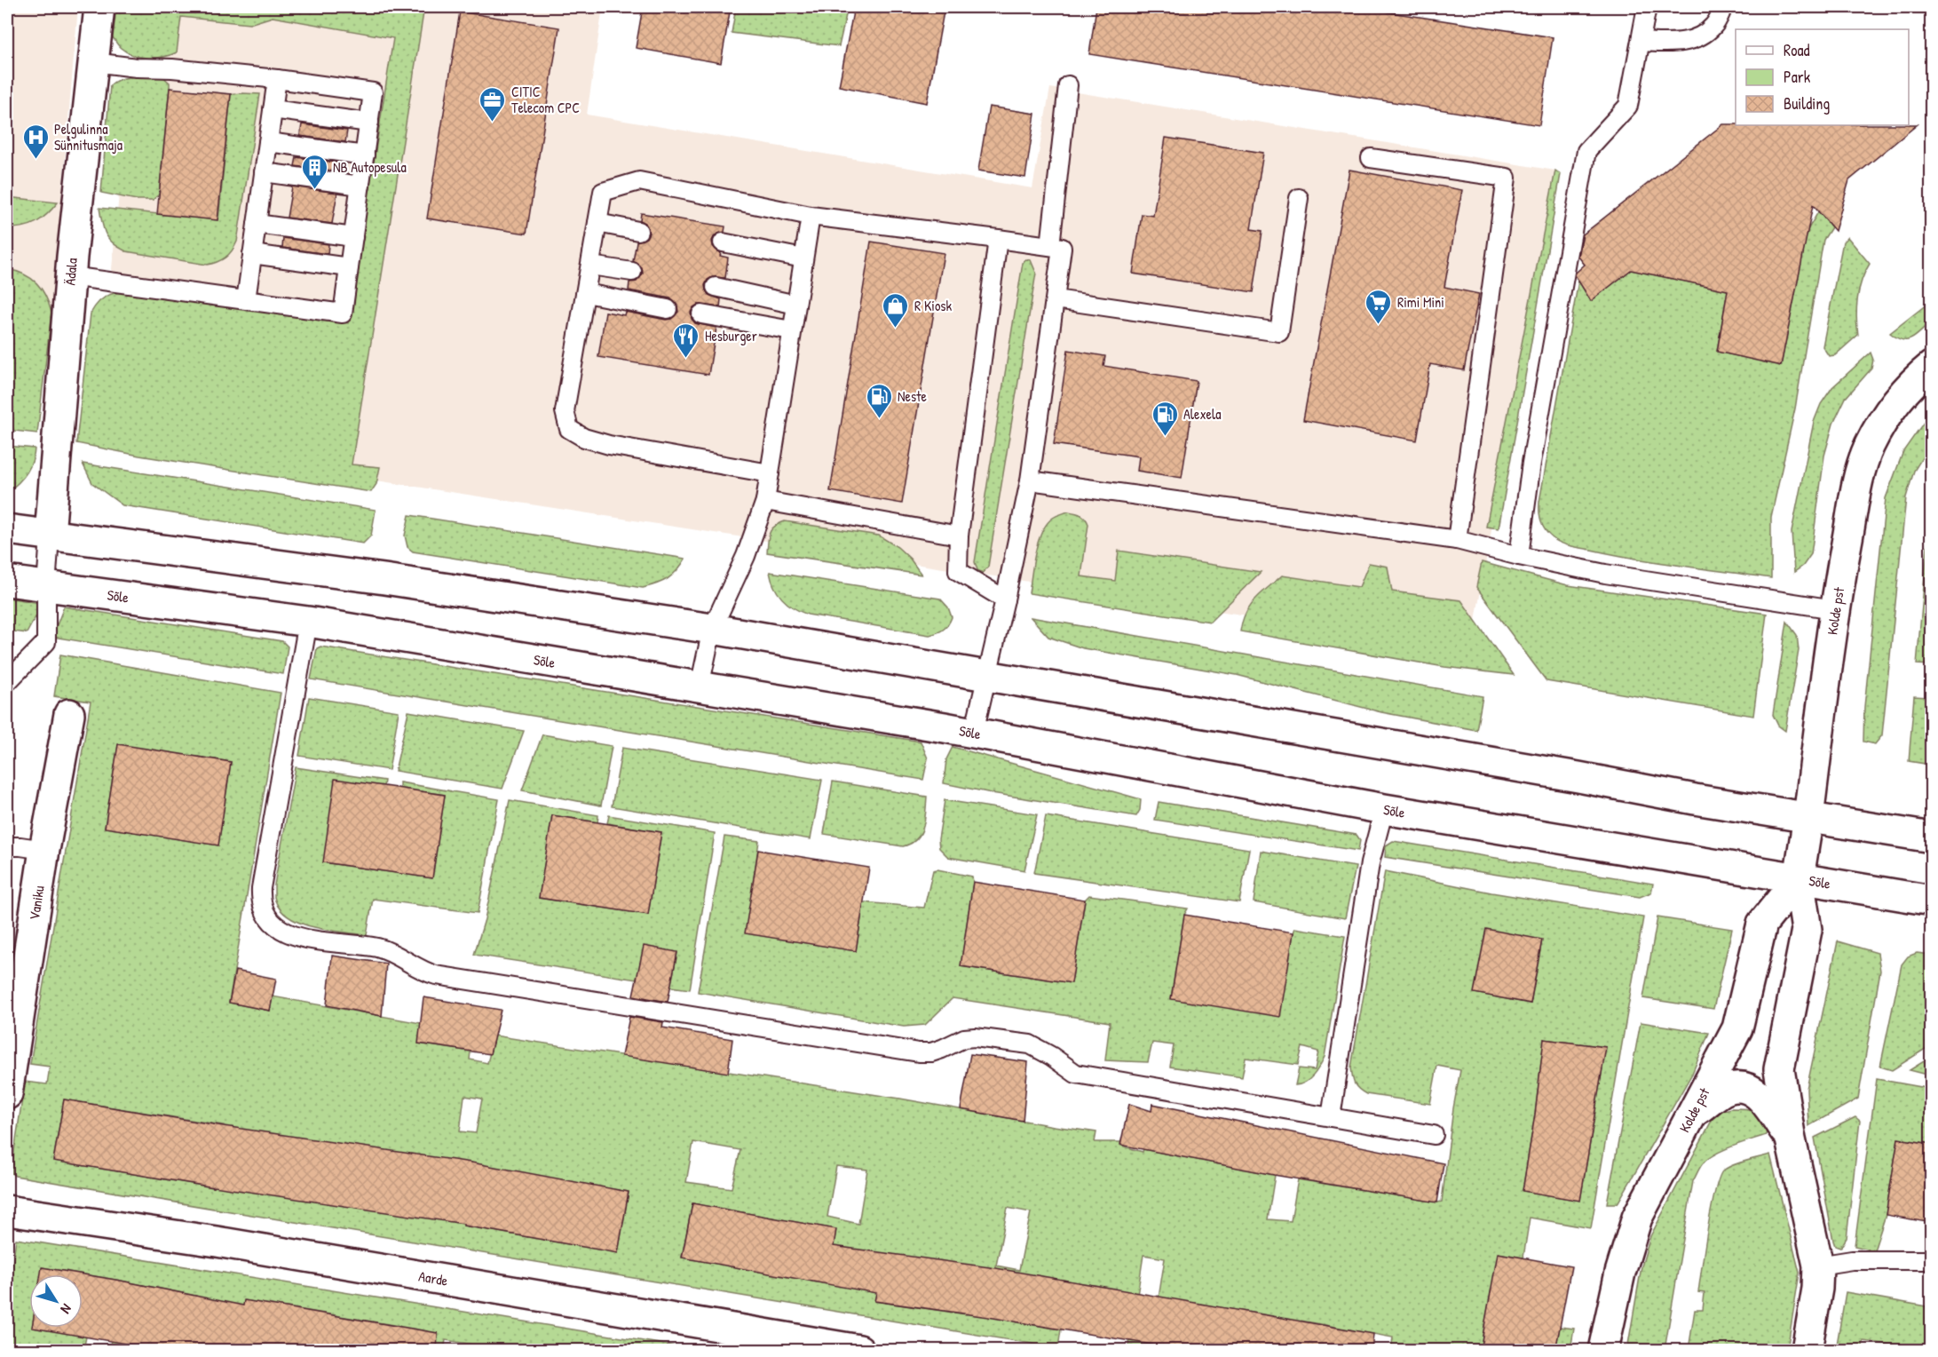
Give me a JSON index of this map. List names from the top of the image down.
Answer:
{
  "streets": {
    "main road": [
      "Ädala",
      "Sõle",
      "Kolde pst",
      "Vaniku",
      "Aarde"
    ]
  },
  "crossings": [
    ["Sõle", "Kolde pst"]
  ],
  "places": {
    "office": ["CITIC Telecom CPC"],
    "hospital": ["Pelgulinna Sünnitusmaja"],
    "building": ["NB Autopesula"],
    "supermarket": ["Rimi Mini"],
    "shop": ["R Kiosk"],
    "restaurant": ["Hesburger"],
    "fuel station": ["Neste", "Alexela"]
  },
  "legend": ["Road", "Park", "Building"],
  "north": "bottom right"
}
